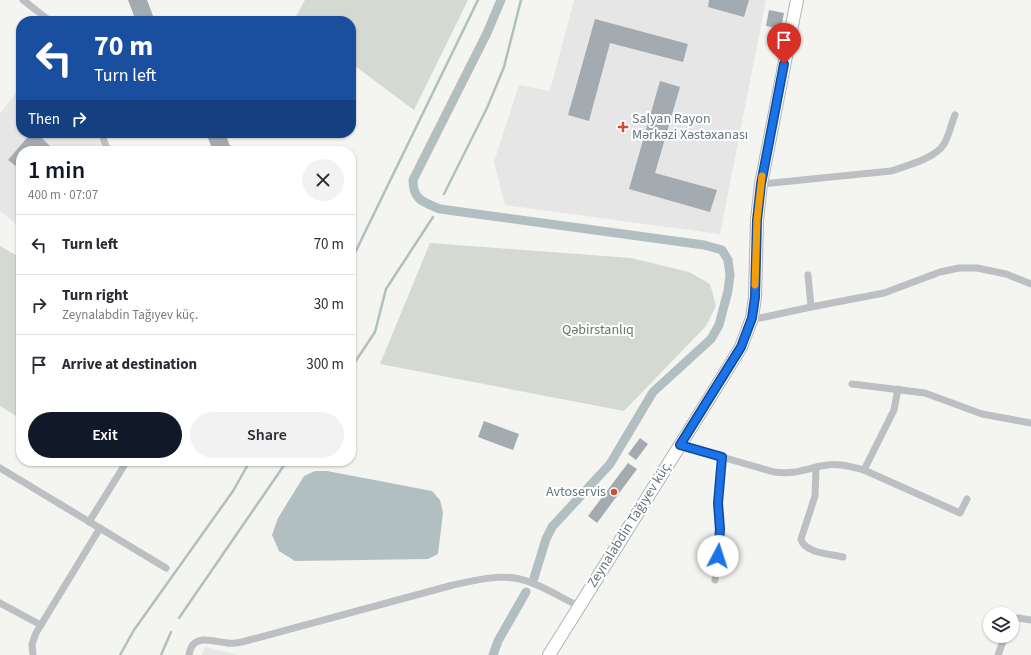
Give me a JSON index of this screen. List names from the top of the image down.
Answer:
{
  "streets": {
    "main road": ["Zeynalabdin Tağıyev küç."]
  },
  "parks": ["Qəbirstanlıq"],
  "places": {
    "health": ["Salyan Rayon Mərkəzi Xəstəxanası"],
    "other": ["Avtoservis"]
  },
  "page": {
    "turn": ["70 m", "Turn left"],
    "then": "Then",
    "heading": ["1 min", "400 m · 07:07"],
    "list": [
      {
        "name": "Turn left",
        "value": "70 m"
      },
      {
        "name": "Turn right",
        "note": "Zeynalabdin Tağıyev küç.",
        "value": "30 m"
      },
      {
        "name": "Arrive at destination",
        "value": "300 m"
      }
    ],
    "buttons": ["Exit", "Share"]
  }
}
